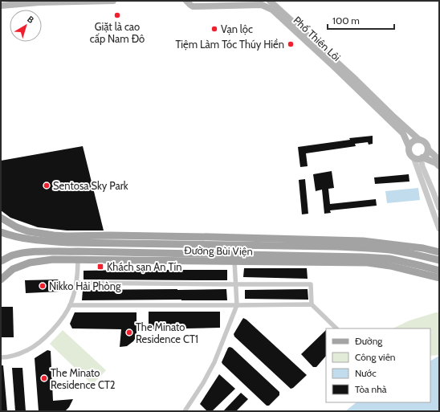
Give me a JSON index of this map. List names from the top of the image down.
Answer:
{
  "streets": {
    "main road": ["Phố Thiên Lôi", "Đường Bùi Viện"]
  },
  "places": {
    "other": [
      "Giặt là cao cấp Nam Đô",
      "Vạn lộc",
      "Tiệm Làm Tóc Thúy Hiền",
      "Sentosa Sky Park",
      "Nikko Hải Phòng",
      "The Minato Residence CT1",
      "The Minato Residence CT2"
    ],
    "transit": ["Khách sạn An Tín"]
  },
  "legend": [
    "Đường",
    "Công viên",
    "Nước",
    "Tòa nhà"
  ],
  "scale_bar": "100 m",
  "north": "top right"
}
